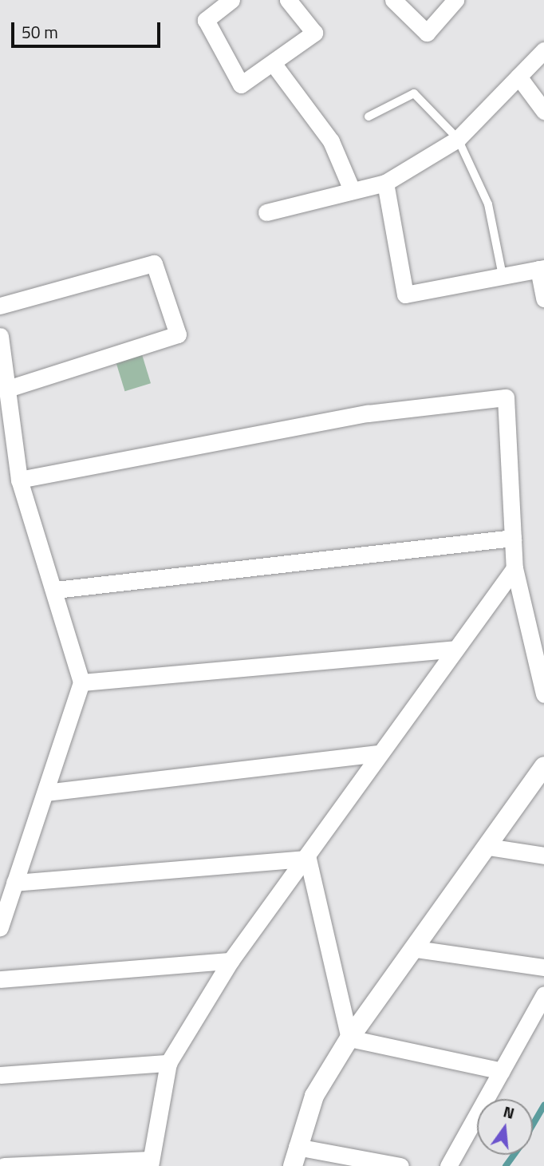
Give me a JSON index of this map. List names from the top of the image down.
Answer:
{
  "scale_bar": "50 m",
  "north": "top"
}
